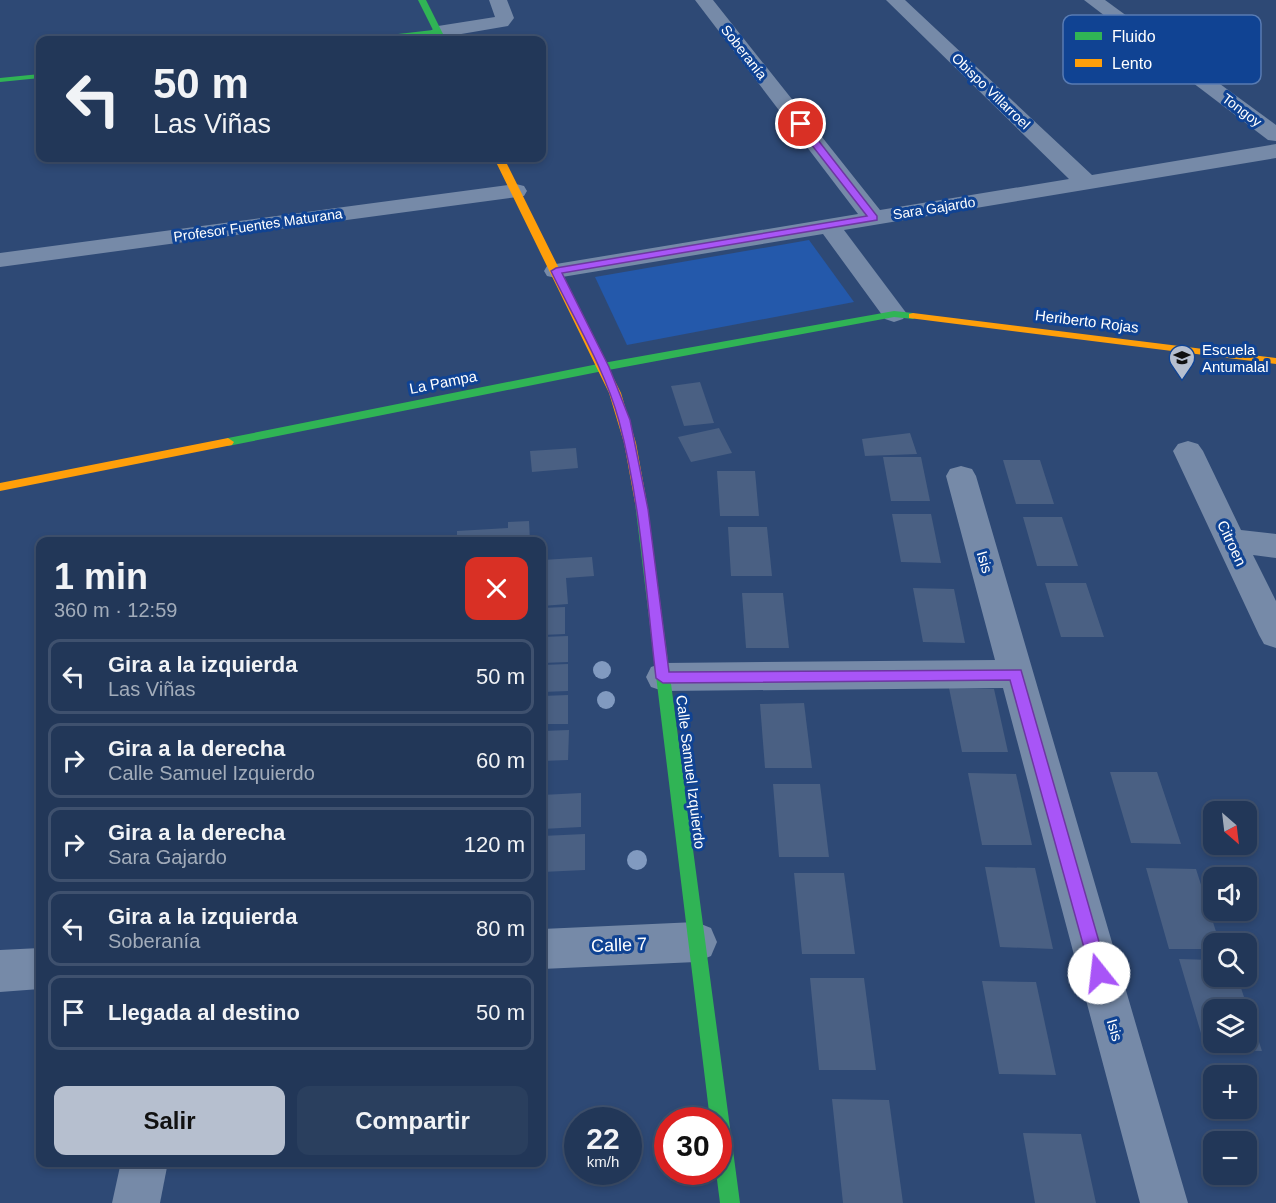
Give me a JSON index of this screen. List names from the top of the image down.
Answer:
{
  "streets": {
    "street": [
      "Soberanía",
      "Obispo Villarroel",
      "Tongoy",
      "Sara Gajardo",
      "Profesor Fuentes Maturana",
      "Heriberto Rojas",
      "La Pampa",
      "Citroen",
      "Isis",
      "Calle Samuel Izquierdo",
      "Calle 7"
    ]
  },
  "crossings": [
    ["Soberanía", "Sara Gajardo"],
    ["Obispo Villarroel", "Sara Gajardo"],
    ["Sara Gajardo", "Calle Samuel Izquierdo"],
    ["Profesor Fuentes Maturana", "Calle Samuel Izquierdo"],
    ["Heriberto Rojas", "La Pampa"],
    ["La Pampa", "Calle Samuel Izquierdo"],
    ["Calle Samuel Izquierdo", "Calle 7"]
  ],
  "places": {
    "school or university": ["Escuela Antumalal"]
  },
  "legend": ["Fluido", "Lento"],
  "north": "bottom right",
  "page": {
    "turn": ["50 m", "Las Viñas"],
    "heading": ["1 min", "360 m · 12:59"],
    "list": [
      {
        "name": "Gira a la izquierda",
        "note": "Las Viñas",
        "value": "50 m"
      },
      {
        "name": "Gira a la derecha",
        "note": "Calle Samuel Izquierdo",
        "value": "60 m"
      },
      {
        "name": "Gira a la derecha",
        "note": "Sara Gajardo",
        "value": "120 m"
      },
      {
        "name": "Gira a la izquierda",
        "note": "Soberanía",
        "value": "80 m"
      },
      {
        "name": "Llegada al destino",
        "value": "50 m"
      }
    ],
    "map_buttons": ["+", "−"],
    "buttons": ["Salir", "Compartir"],
    "speed": "22 km/h",
    "limit": "30"
  }
}
